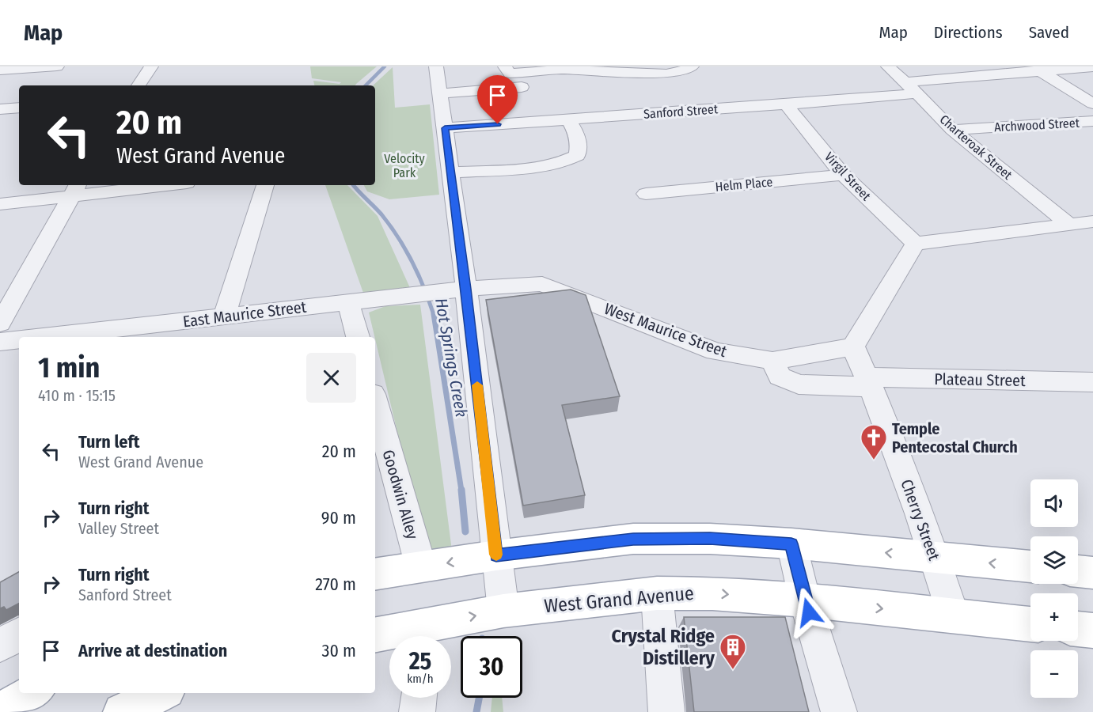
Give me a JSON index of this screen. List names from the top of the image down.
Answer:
{
  "streets": {
    "main road": ["West Grand Avenue"],
    "street": [
      "Sanford Street",
      "Archwood Street",
      "Charteroak Street",
      "Virgil Street",
      "Helm Place",
      "East Maurice Street",
      "West Maurice Street",
      "Plateau Street",
      "Goodwin Alley",
      "Cherry Street"
    ]
  },
  "crossings": [
    ["Sanford Street", "Charteroak Street"],
    ["Sanford Street", "Virgil Street"],
    ["Archwood Street", "Charteroak Street"],
    ["Virgil Street", "Helm Place"],
    ["East Maurice Street", "West Maurice Street"],
    ["West Maurice Street", "Plateau Street"],
    ["West Maurice Street", "Cherry Street"],
    ["Plateau Street", "Cherry Street"],
    ["Cherry Street", "West Grand Avenue"]
  ],
  "water": ["Hot Springs Creek"],
  "parks": ["Velocity Park"],
  "places": {
    "church": ["Temple Pentecostal Church"],
    "building": ["Crystal Ridge Distillery"]
  },
  "page": {
    "header": "Map",
    "nav": ["Map", "Directions", "Saved"],
    "turn": ["20 m", "West Grand Avenue"],
    "heading": ["1 min", "410 m · 15:15"],
    "list": [
      {
        "name": "Turn left",
        "note": "West Grand Avenue",
        "value": "20 m"
      },
      {
        "name": "Turn right",
        "note": "Valley Street",
        "value": "90 m"
      },
      {
        "name": "Turn right",
        "note": "Sanford Street",
        "value": "270 m"
      },
      {
        "name": "Arrive at destination",
        "value": "30 m"
      }
    ],
    "map_buttons": ["+", "−"],
    "speed": "25 km/h",
    "limit": "30"
  }
}
